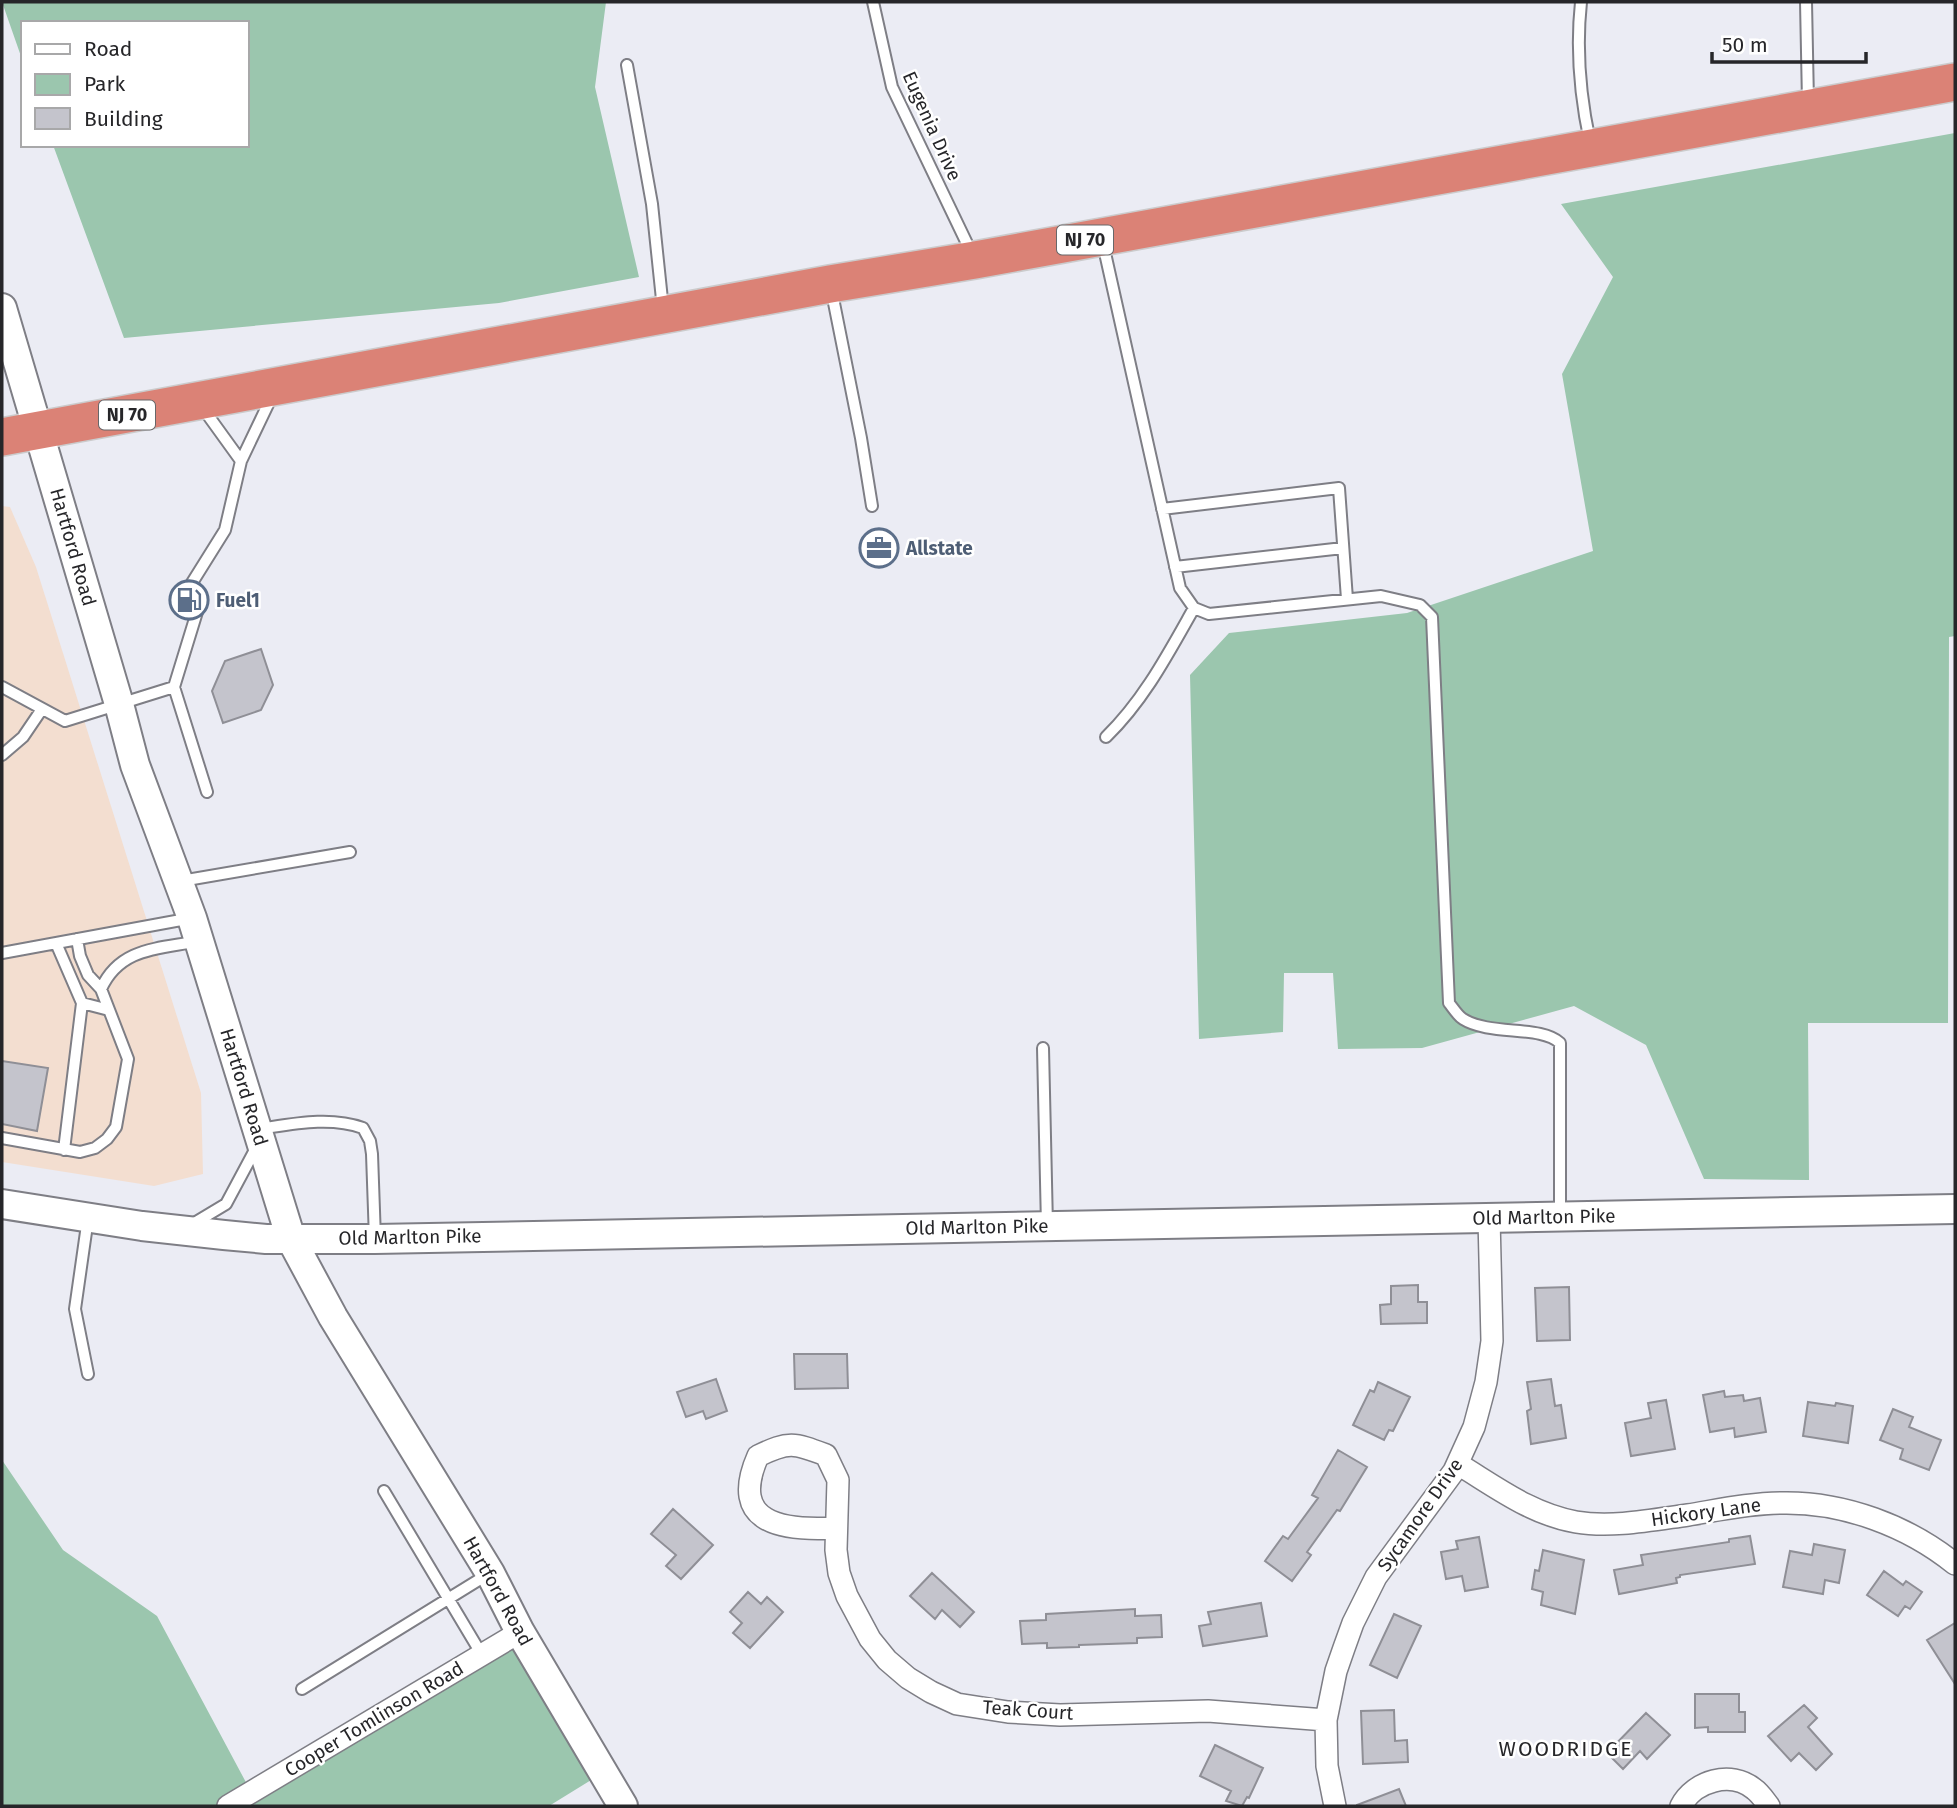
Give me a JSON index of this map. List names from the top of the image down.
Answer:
{
  "streets": {
    "highway": ["NJ 70"],
    "street": [
      "Hartford Road",
      "Old Marlton Pike",
      "Hickory Lane",
      "Sycamore Drive",
      "Teak Court",
      "Cooper Tomlinson Road"
    ],
    "lane": ["Eugenia Drive"]
  },
  "crossings": [
    ["Eugenia Drive", "NJ 70"],
    ["NJ 70", "Hartford Road"],
    ["Hartford Road", "Old Marlton Pike"],
    ["Hartford Road", "Cooper Tomlinson Road"],
    ["Old Marlton Pike", "Sycamore Drive"],
    ["Hickory Lane", "Sycamore Drive"],
    ["Sycamore Drive", "Teak Court"]
  ],
  "districts": ["WOODRIDGE"],
  "places": {
    "office": ["Allstate"],
    "fuel station": ["Fuel1"]
  },
  "legend": ["Road", "Park", "Building"],
  "scale_bar": "50 m"
}
